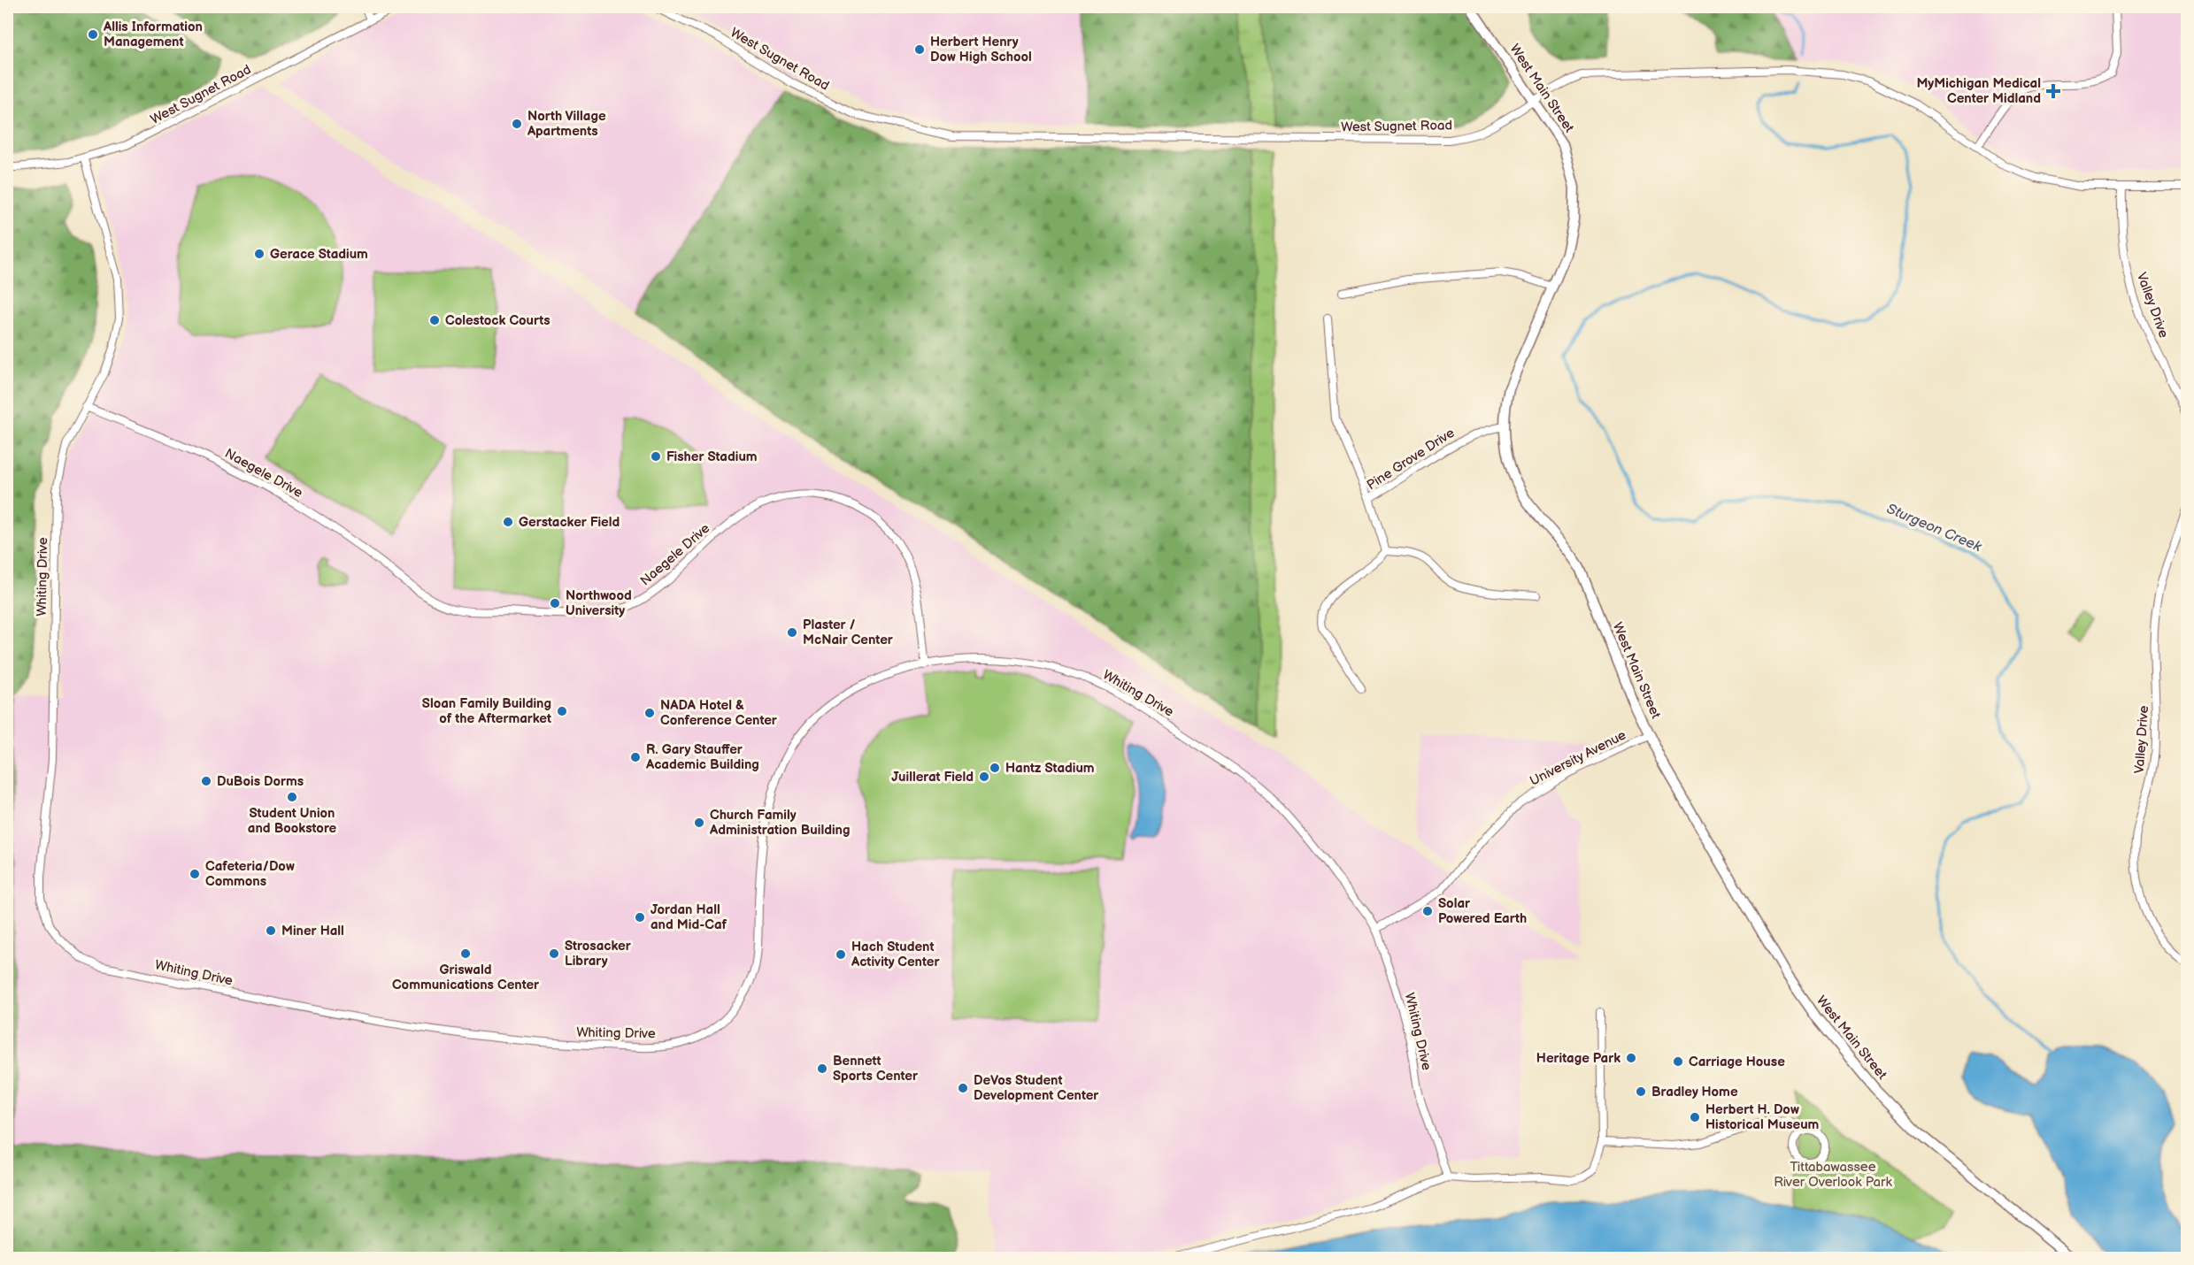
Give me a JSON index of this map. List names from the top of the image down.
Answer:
{
  "streets": {
    "street": [
      "West Sugnet Road",
      "West Main Street",
      "Valley Drive",
      "Pine Grove Drive",
      "Naegele Drive",
      "Whiting Drive",
      "University Avenue"
    ]
  },
  "crossings": [
    ["West Sugnet Road", "West Main Street"],
    ["West Sugnet Road", "Valley Drive"],
    ["West Sugnet Road", "Whiting Drive"],
    ["West Main Street", "Pine Grove Drive"],
    ["West Main Street", "University Avenue"],
    ["Naegele Drive", "Whiting Drive"],
    ["Whiting Drive", "University Avenue"]
  ],
  "water": ["Sturgeon Creek"],
  "parks": ["Tittabawassee River Overlook Park"],
  "places": {
    "other": [
      "Allis Information Management",
      "Herbert Henry Dow High School",
      "North Village Apartments",
      "Gerace Stadium",
      "Colestock Courts",
      "Fisher Stadium",
      "Gerstacker Field",
      "Northwood University",
      "Plaster / McNair Center",
      "Sloan Family Building of the Aftermarket",
      "NADA Hotel & Conference Center",
      "R. Gary Stauffer Academic Building",
      "Hantz Stadium",
      "Juillerat Field",
      "DuBois Dorms",
      "Student Union and Bookstore",
      "Church Family Administration Building",
      "Cafeteria/Dow Commons",
      "Solar Powered Earth",
      "Jordan Hall and Mid-Caf",
      "Miner Hall",
      "Griswald Communications Center",
      "Strosacker Library",
      "Hach Student Activity Center",
      "Heritage Park",
      "Carriage House",
      "Bennett Sports Center",
      "DeVos Student Development Center",
      "Bradley Home",
      "Herbert H. Dow Historical Museum"
    ],
    "health": ["MyMichigan Medical Center Midland"]
  }
}
